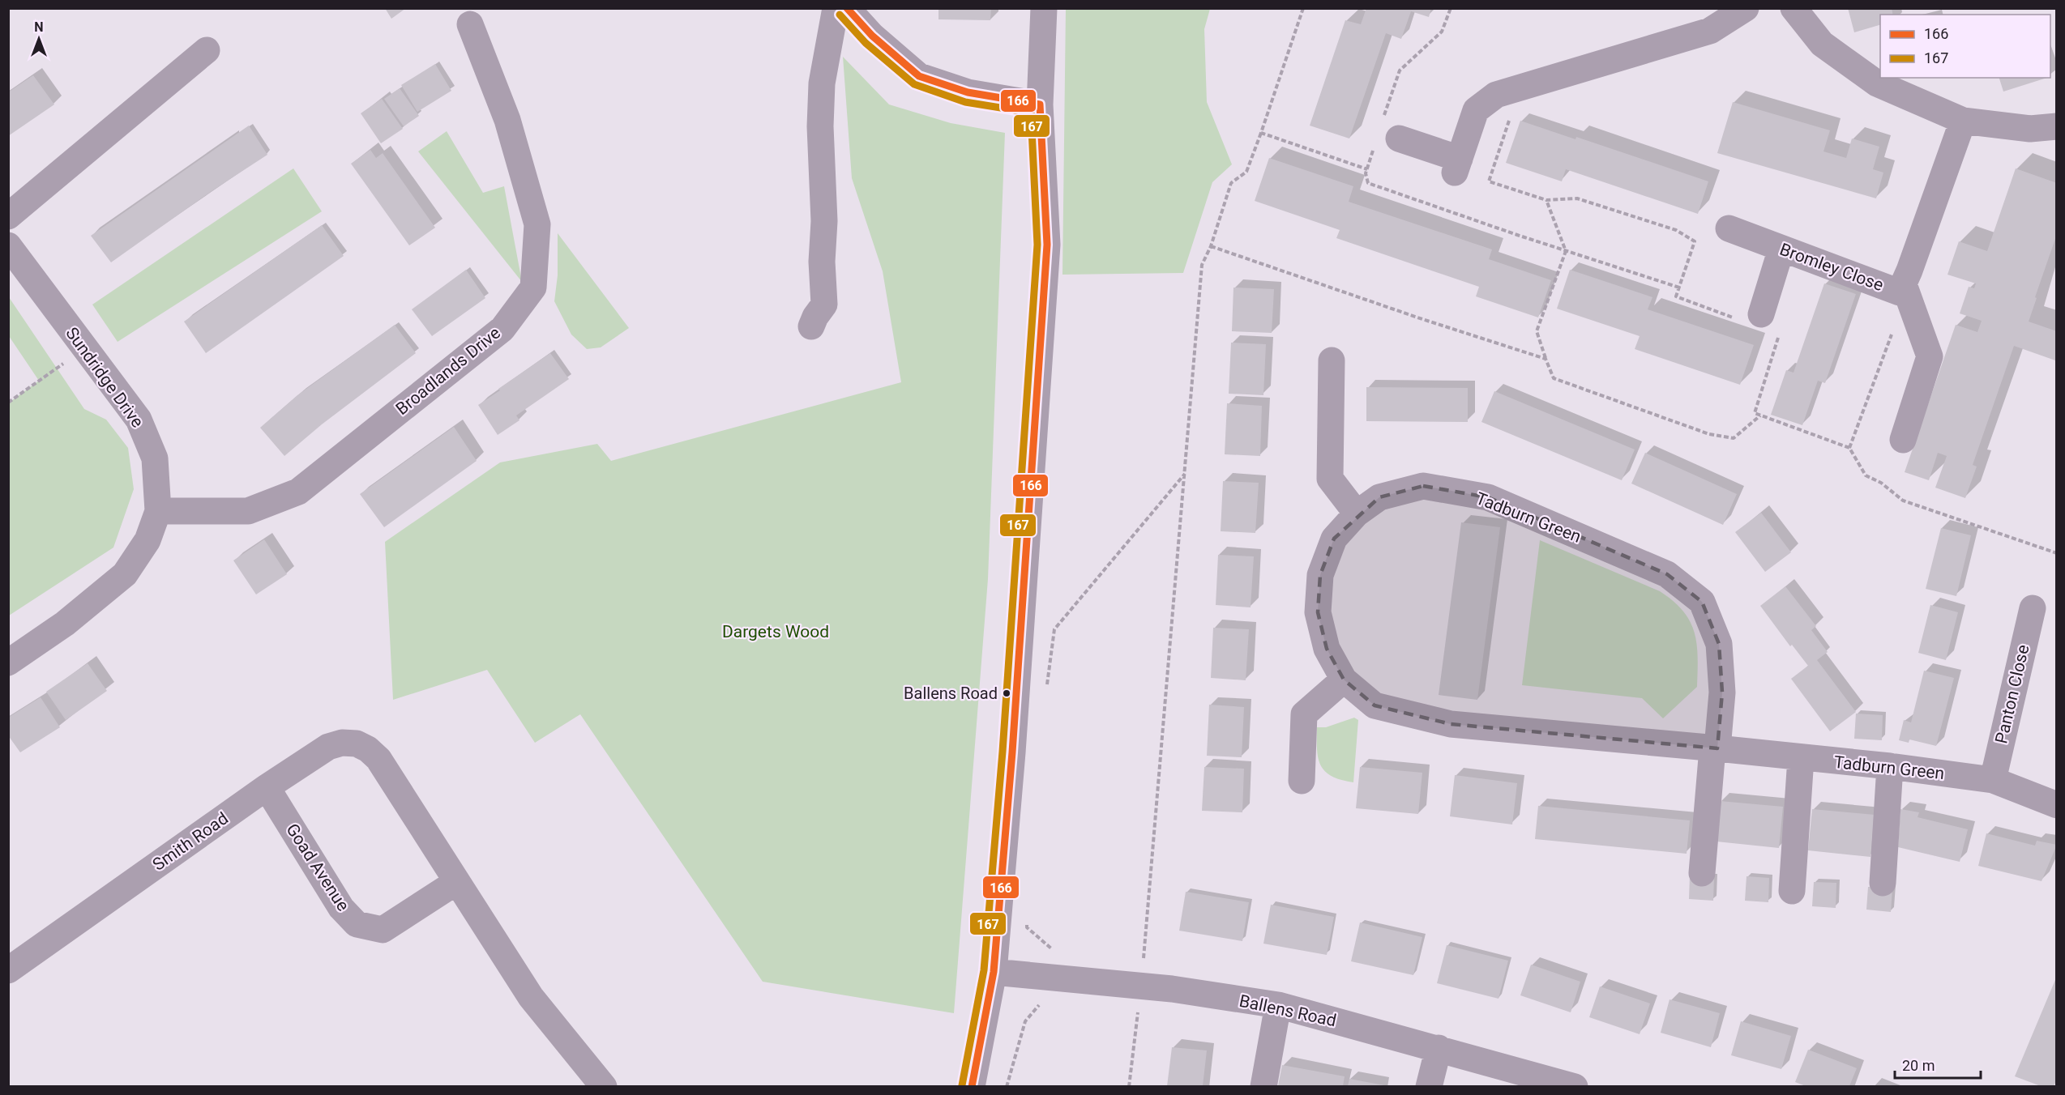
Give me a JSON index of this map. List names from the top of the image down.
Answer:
{
  "streets": {
    "street": [
      "Bromley Close",
      "Broadlands Drive",
      "Sundridge Drive",
      "Tadburn Green",
      "Panton Close",
      "Smith Road",
      "Goad Avenue",
      "Ballens Road"
    ]
  },
  "crossings": [
    ["Broadlands Drive", "Sundridge Drive"],
    ["Tadburn Green", "Panton Close"],
    ["Smith Road", "Goad Avenue"]
  ],
  "parks": ["Dargets Wood"],
  "places": ["Ballens Road"],
  "lines": ["transit line 166", "transit line 167"],
  "legend": ["166", "167"],
  "scale_bar": "20 m",
  "north": "top"
}
